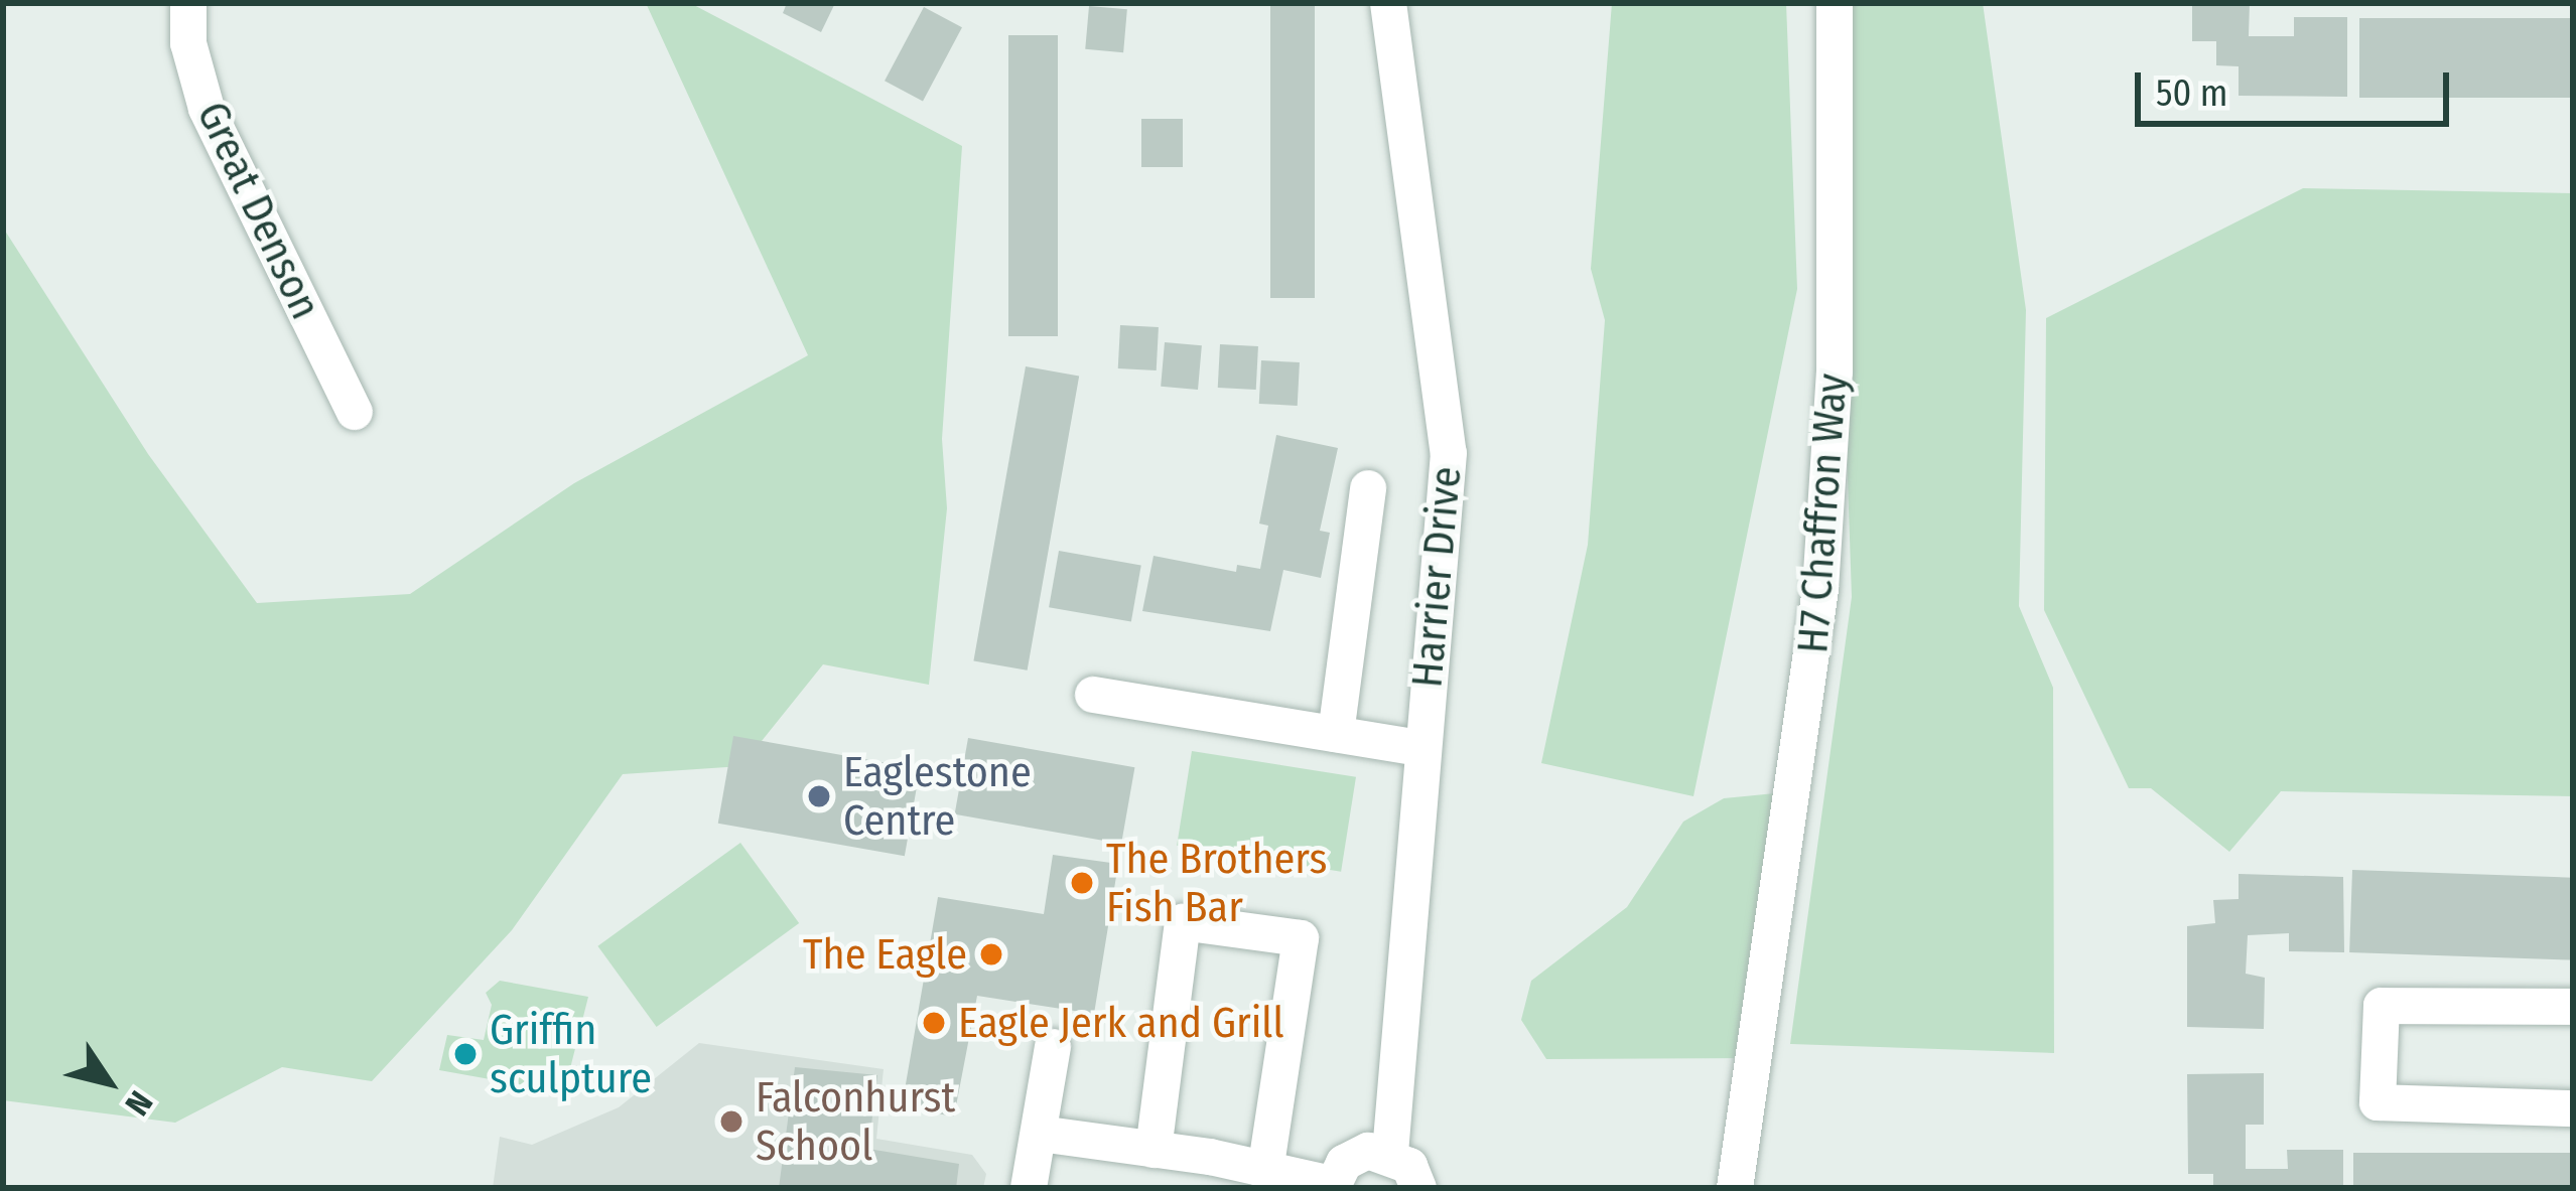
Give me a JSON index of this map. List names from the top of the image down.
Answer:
{
  "streets": {
    "street": ["Great Denson", "H7 Chaffron Way", "Harrier Drive"]
  },
  "places": [
    "Eaglestone Centre",
    "The Brothers Fish Bar",
    "The Eagle",
    "Eagle Jerk and Grill",
    "Griffin sculpture",
    "Falconhurst School"
  ],
  "scale_bar": "50 m",
  "north": "bottom right"
}
